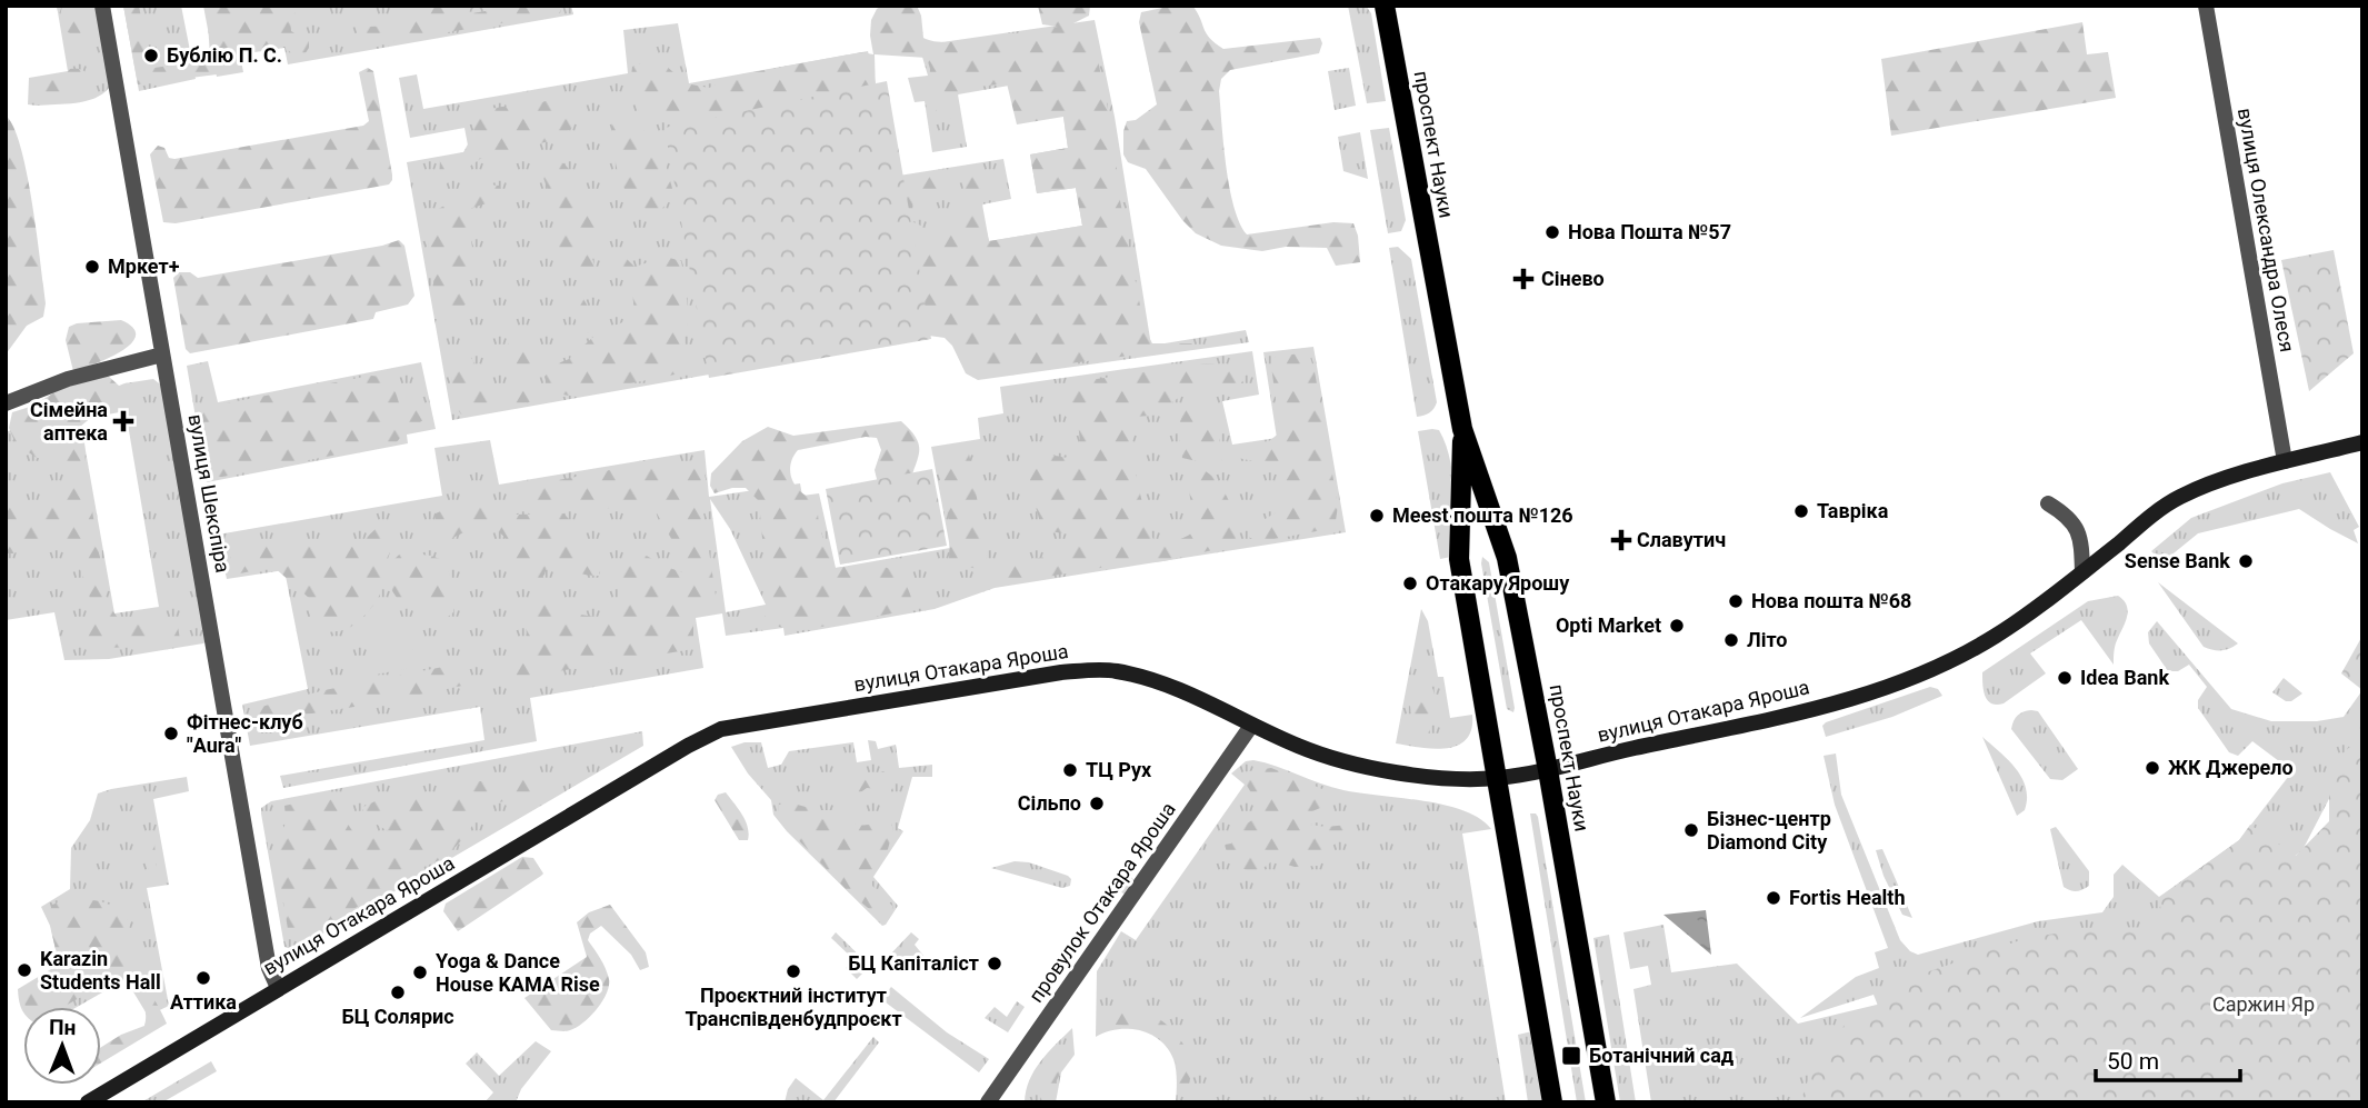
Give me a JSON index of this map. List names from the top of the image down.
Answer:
{
  "streets": {
    "main road": ["проспект Науки"],
    "street": [
      "вулиця Олександра Олеся",
      "вулиця Шекспіра",
      "вулиця Отакара Яроша",
      "провулок Отакара Яроша"
    ]
  },
  "crossings": [
    ["проспект Науки", "вулиця Отакара Яроша"],
    ["вулиця Олександра Олеся", "вулиця Отакара Яроша"],
    ["вулиця Шекспіра", "вулиця Отакара Яроша"],
    ["вулиця Отакара Яроша", "провулок Отакара Яроша"]
  ],
  "parks": ["Саржин Яр"],
  "places": {
    "other": [
      "Бублію П. С.",
      "Нова Пошта №57",
      "Мркет+",
      "Тавріка",
      "Meest пошта №126",
      "Sense Bank",
      "Отакару Ярошу",
      "Нова пошта №68",
      "Opti Market",
      "Літо",
      "Idea Bank",
      "Фітнес-клуб \"Aura\"",
      "ЖК Джерело",
      "ТЦ Рух",
      "Сільпо",
      "Бізнес-центр Diamond City",
      "Fortis Health",
      "БЦ Капіталіст",
      "Karazin Students Hall",
      "Проєктний інститут Транспівденбудпроєкт",
      "Yoga & Dance House KAMA Rise",
      "Аттика",
      "БЦ Солярис"
    ],
    "health": ["Сінево", "Сімейна аптека", "Славутич"],
    "transit": ["Ботанічний сад"]
  },
  "scale_bar": "50 m",
  "north": "top"
}
